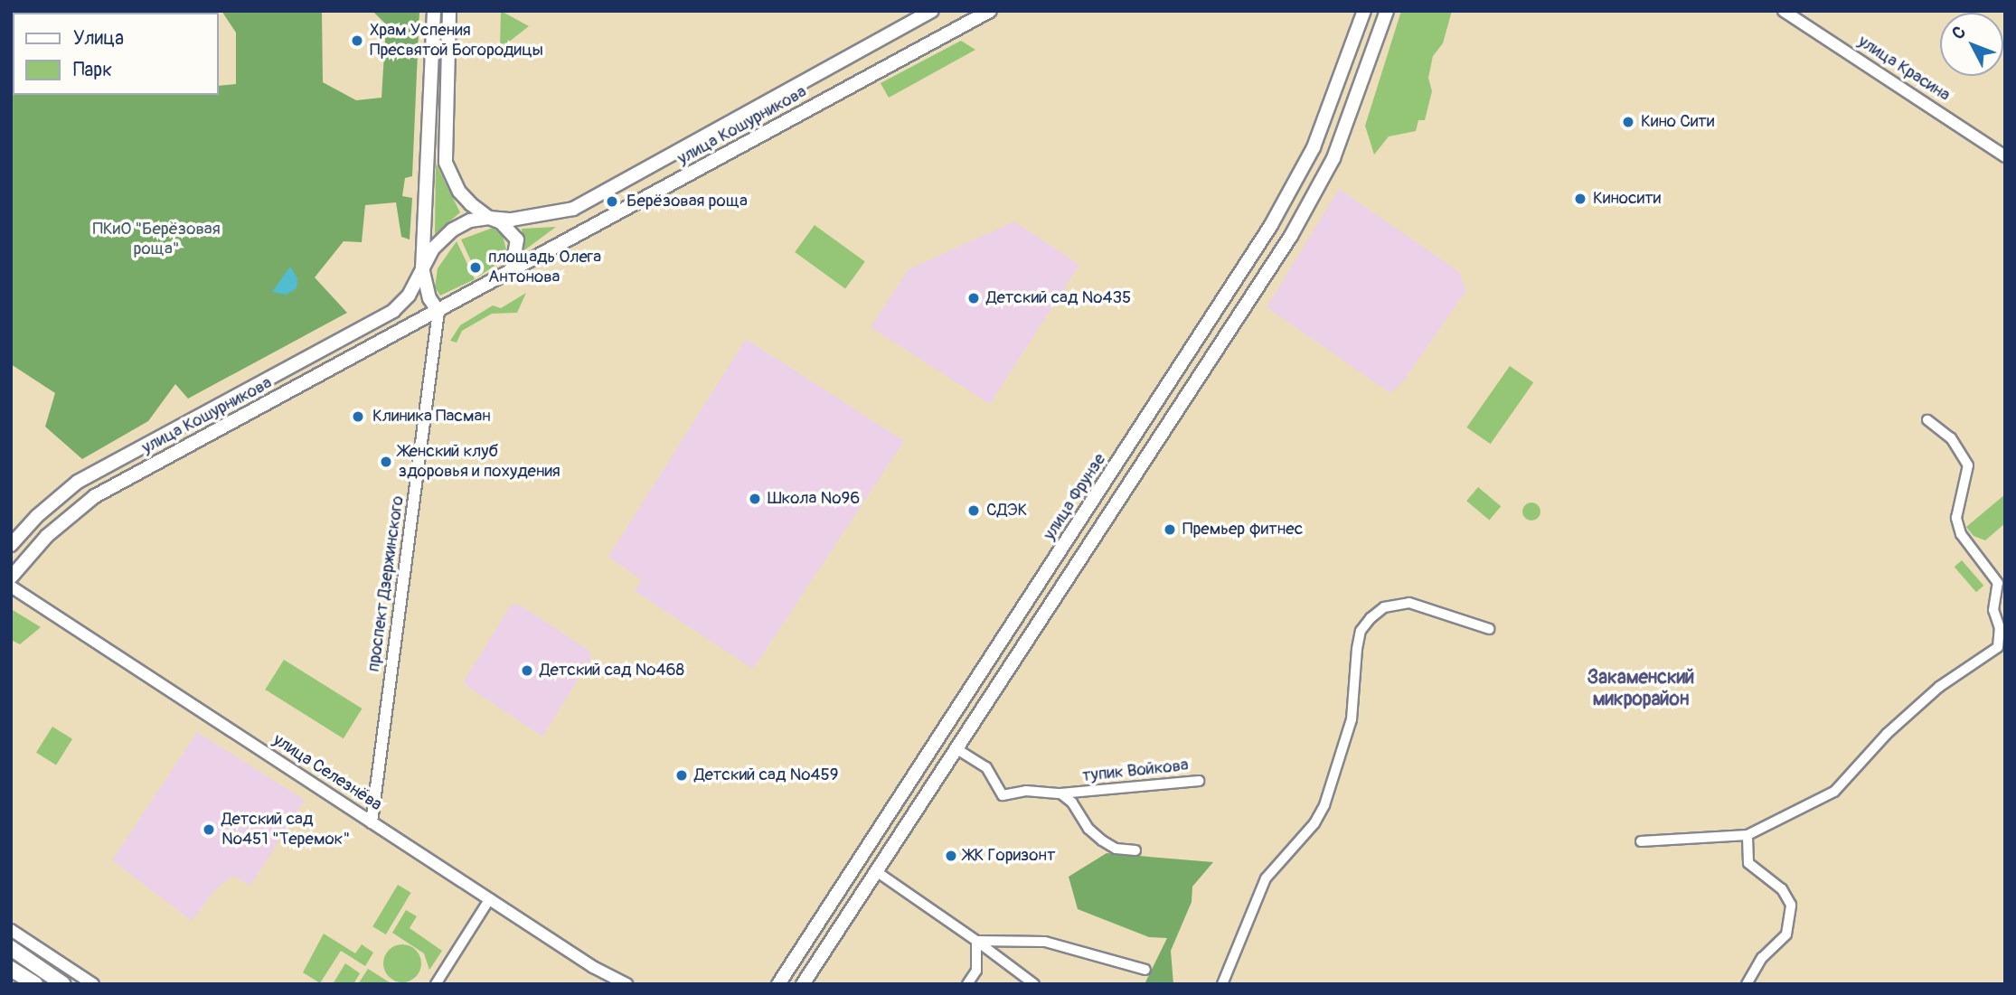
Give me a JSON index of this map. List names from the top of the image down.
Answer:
{
  "streets": {
    "main road": ["улица Кошурникова", "улица Фрунзе"],
    "street": [
      "улица Красина",
      "проспект Дзержинского",
      "тупик Войкова",
      "улица Селезнёва"
    ]
  },
  "crossings": [
    ["улица Кошурникова", "проспект Дзержинского"],
    ["проспект Дзержинского", "улица Селезнёва"]
  ],
  "districts": ["Закаменский микрорайон"],
  "parks": ["ПКиО \"Берёзовая роща\""],
  "places": [
    "Храм Успения Пресвятой Богородицы",
    "Кино Сити",
    "Киносити",
    "Берёзовая роща",
    "площадь Олега Антонова",
    "Детский сад №435",
    "Клиника Пасман",
    "Женский клуб здоровья и похудения",
    "Школа №96",
    "СДЭК",
    "Премьер фитнес",
    "Детский сад №468",
    "Детский сад №459",
    "Детский сад №451 \"Теремок\"",
    "ЖК Горизонт"
  ],
  "legend": ["Улица", "Парк"],
  "north": "top left"
}
